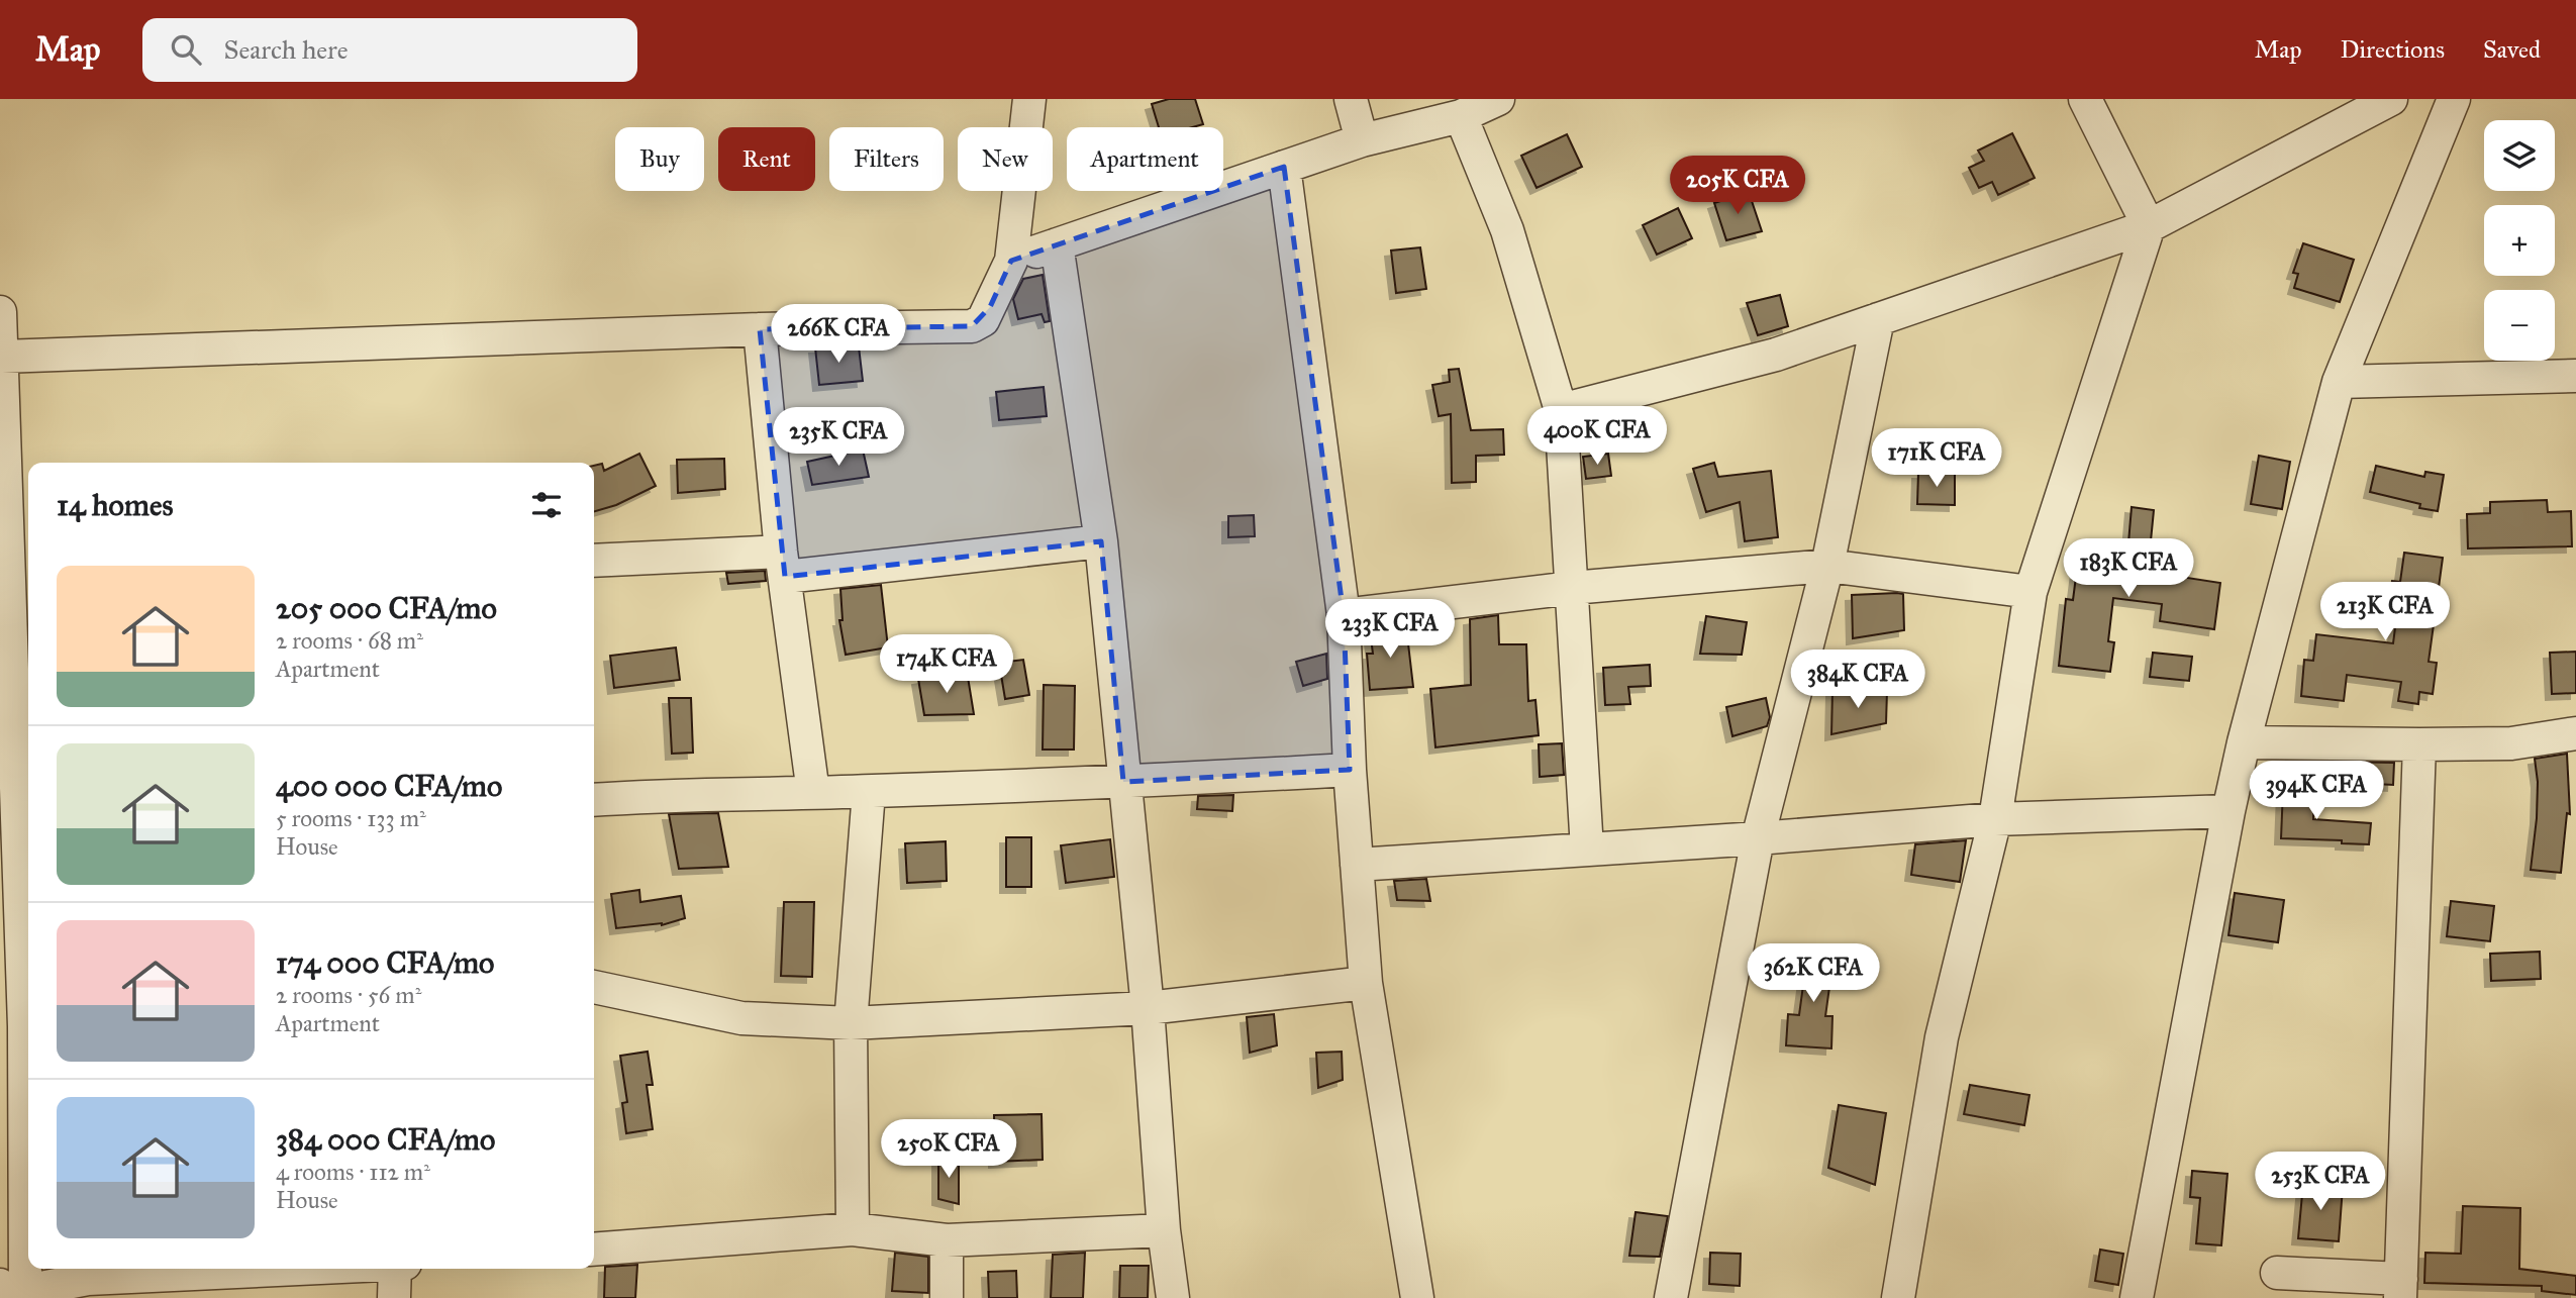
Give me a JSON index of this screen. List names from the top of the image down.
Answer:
{
  "page": {
    "header": "Map",
    "search": "Search here",
    "nav": ["Map", "Directions", "Saved"],
    "map_buttons": ["+", "−"],
    "chip": [
      "Buy",
      "Rent",
      "Filters",
      "New",
      "Apartment"
    ],
    "price": [
      "205K CFA",
      "266K CFA",
      "400K CFA",
      "235K CFA",
      "171K CFA",
      "183K CFA",
      "213K CFA",
      "233K CFA",
      "174K CFA",
      "384K CFA",
      "394K CFA",
      "362K CFA",
      "250K CFA",
      "253K CFA"
    ],
    "heading": "14 homes",
    "list": [
      {
        "name": "205 000 CFA/mo",
        "note": "2 rooms · 68 m² · Apartment"
      },
      {
        "name": "400 000 CFA/mo",
        "note": "5 rooms · 133 m² · House"
      },
      {
        "name": "174 000 CFA/mo",
        "note": "2 rooms · 56 m² · Apartment"
      },
      {
        "name": "384 000 CFA/mo",
        "note": "4 rooms · 112 m² · House"
      }
    ]
  }
}
